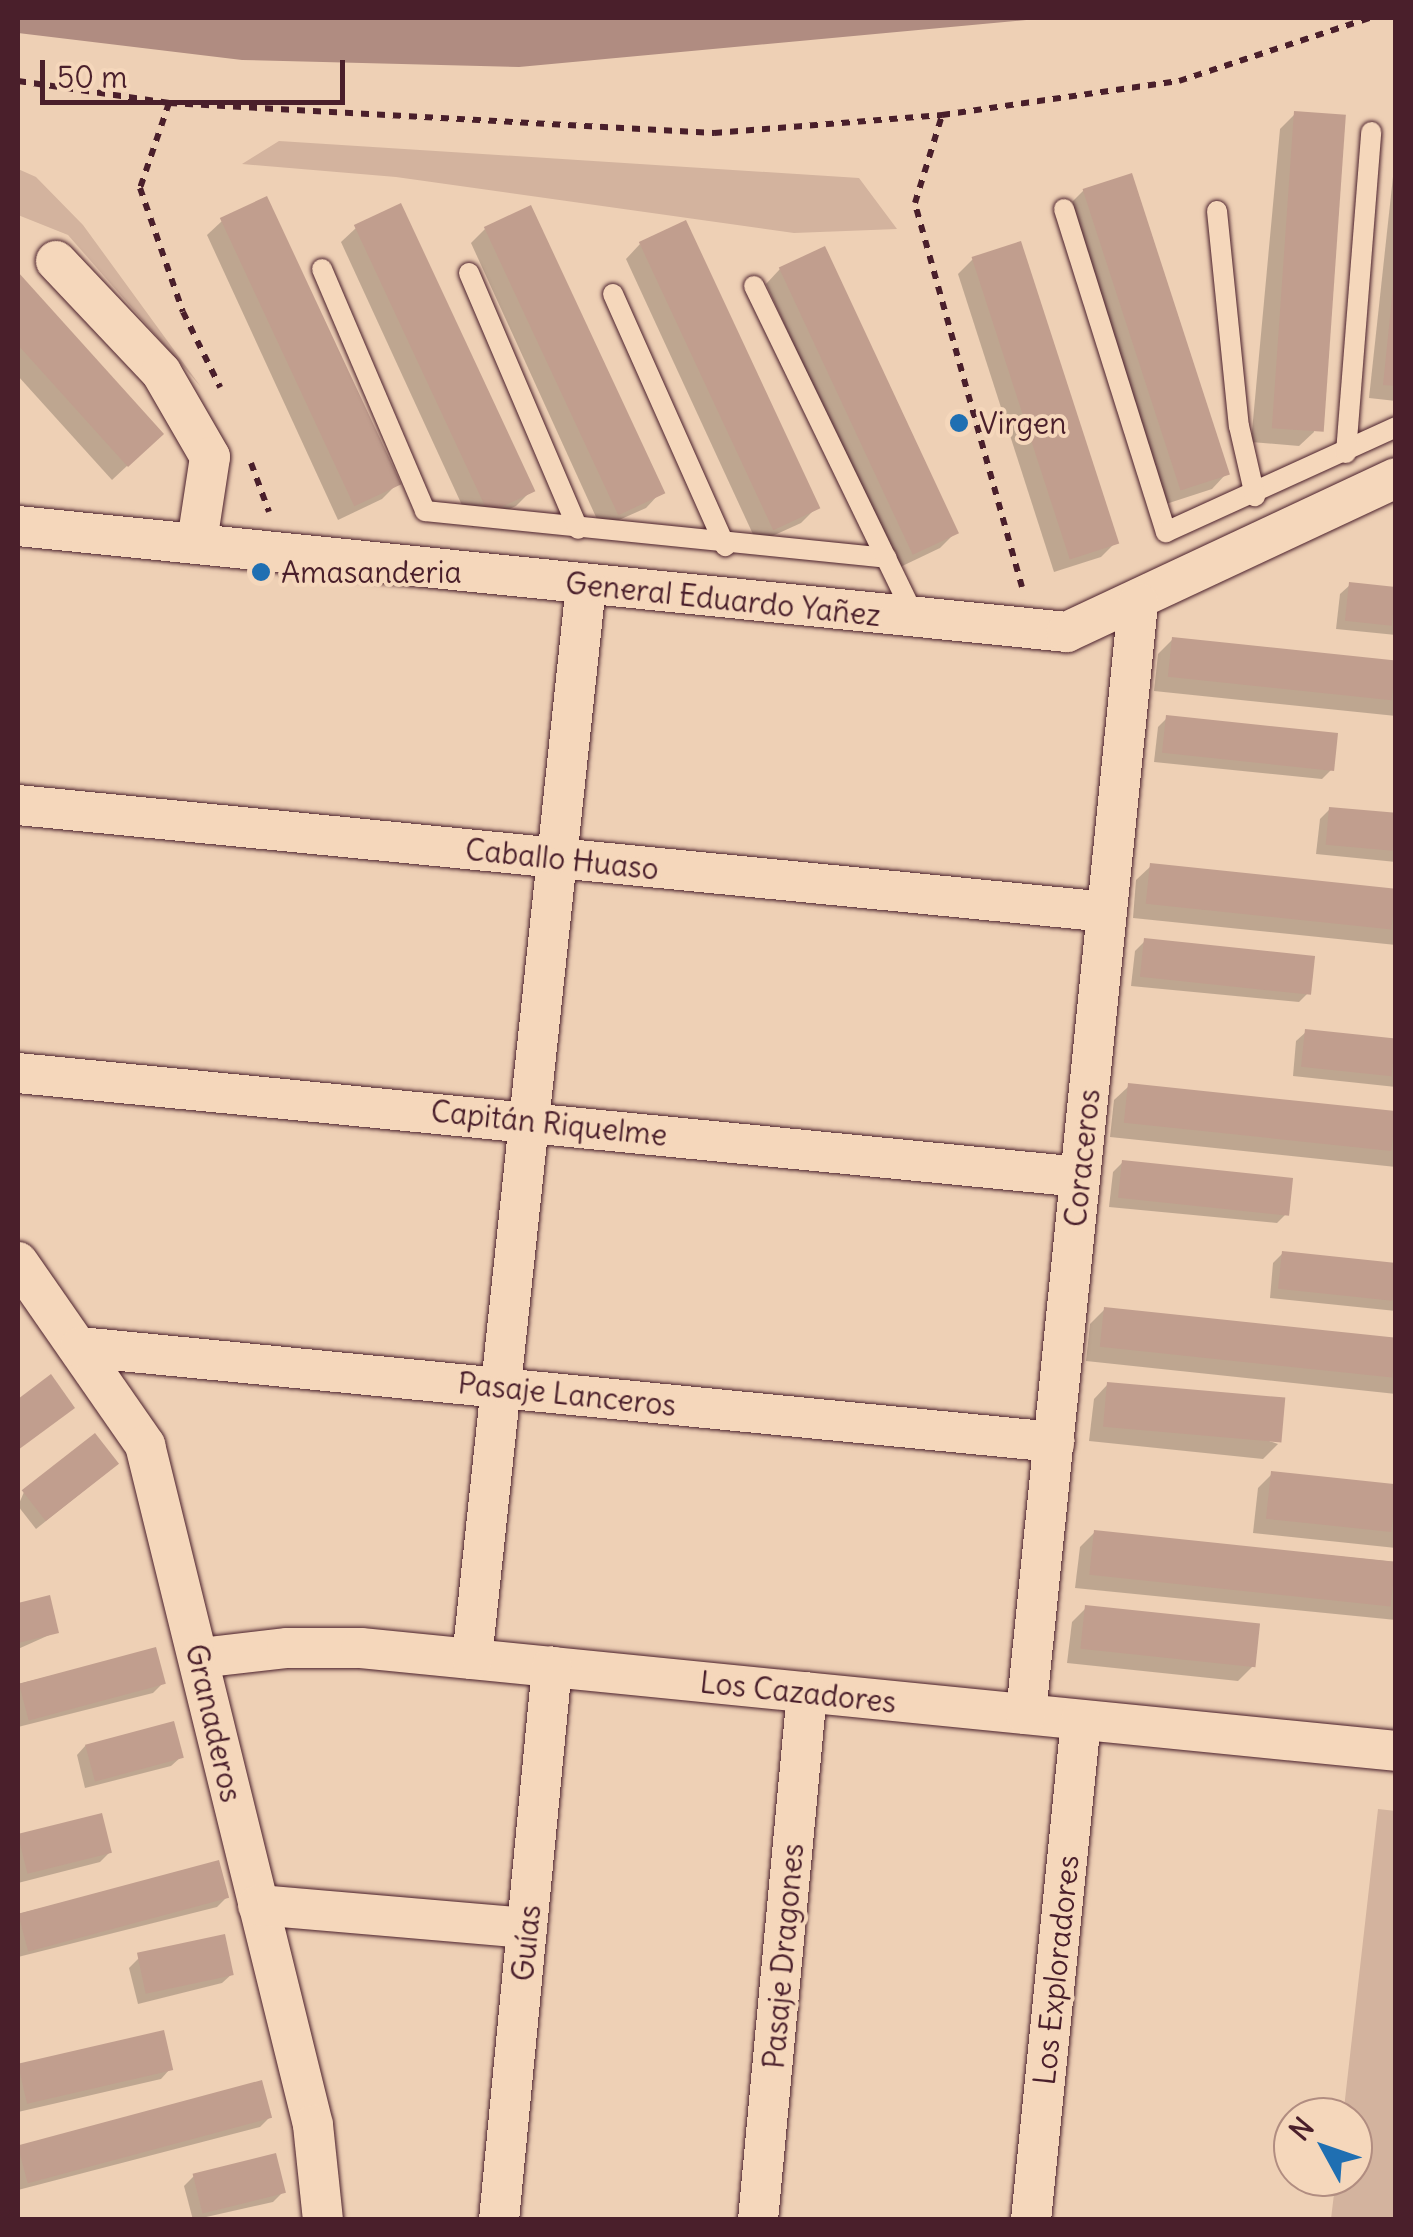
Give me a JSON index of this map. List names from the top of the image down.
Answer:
{
  "streets": {
    "street": [
      "General Eduardo Yañez",
      "Caballo Huaso",
      "Capitán Riquelme",
      "Coraceros",
      "Pasaje Lanceros",
      "Los Cazadores",
      "Granaderos",
      "Guías",
      "Pasaje Dragones",
      "Los Exploradores"
    ]
  },
  "crossings": [
    ["General Eduardo Yañez", "Coraceros"],
    ["Caballo Huaso", "Coraceros"],
    ["Capitán Riquelme", "Coraceros"],
    ["Coraceros", "Pasaje Lanceros"],
    ["Coraceros", "Los Cazadores"],
    ["Pasaje Lanceros", "Granaderos"],
    ["Los Cazadores", "Granaderos"],
    ["Los Cazadores", "Guías"],
    ["Los Cazadores", "Pasaje Dragones"],
    ["Los Cazadores", "Los Exploradores"]
  ],
  "places": ["Virgen", "Amasanderia"],
  "scale_bar": "50 m",
  "north": "top left"
}
